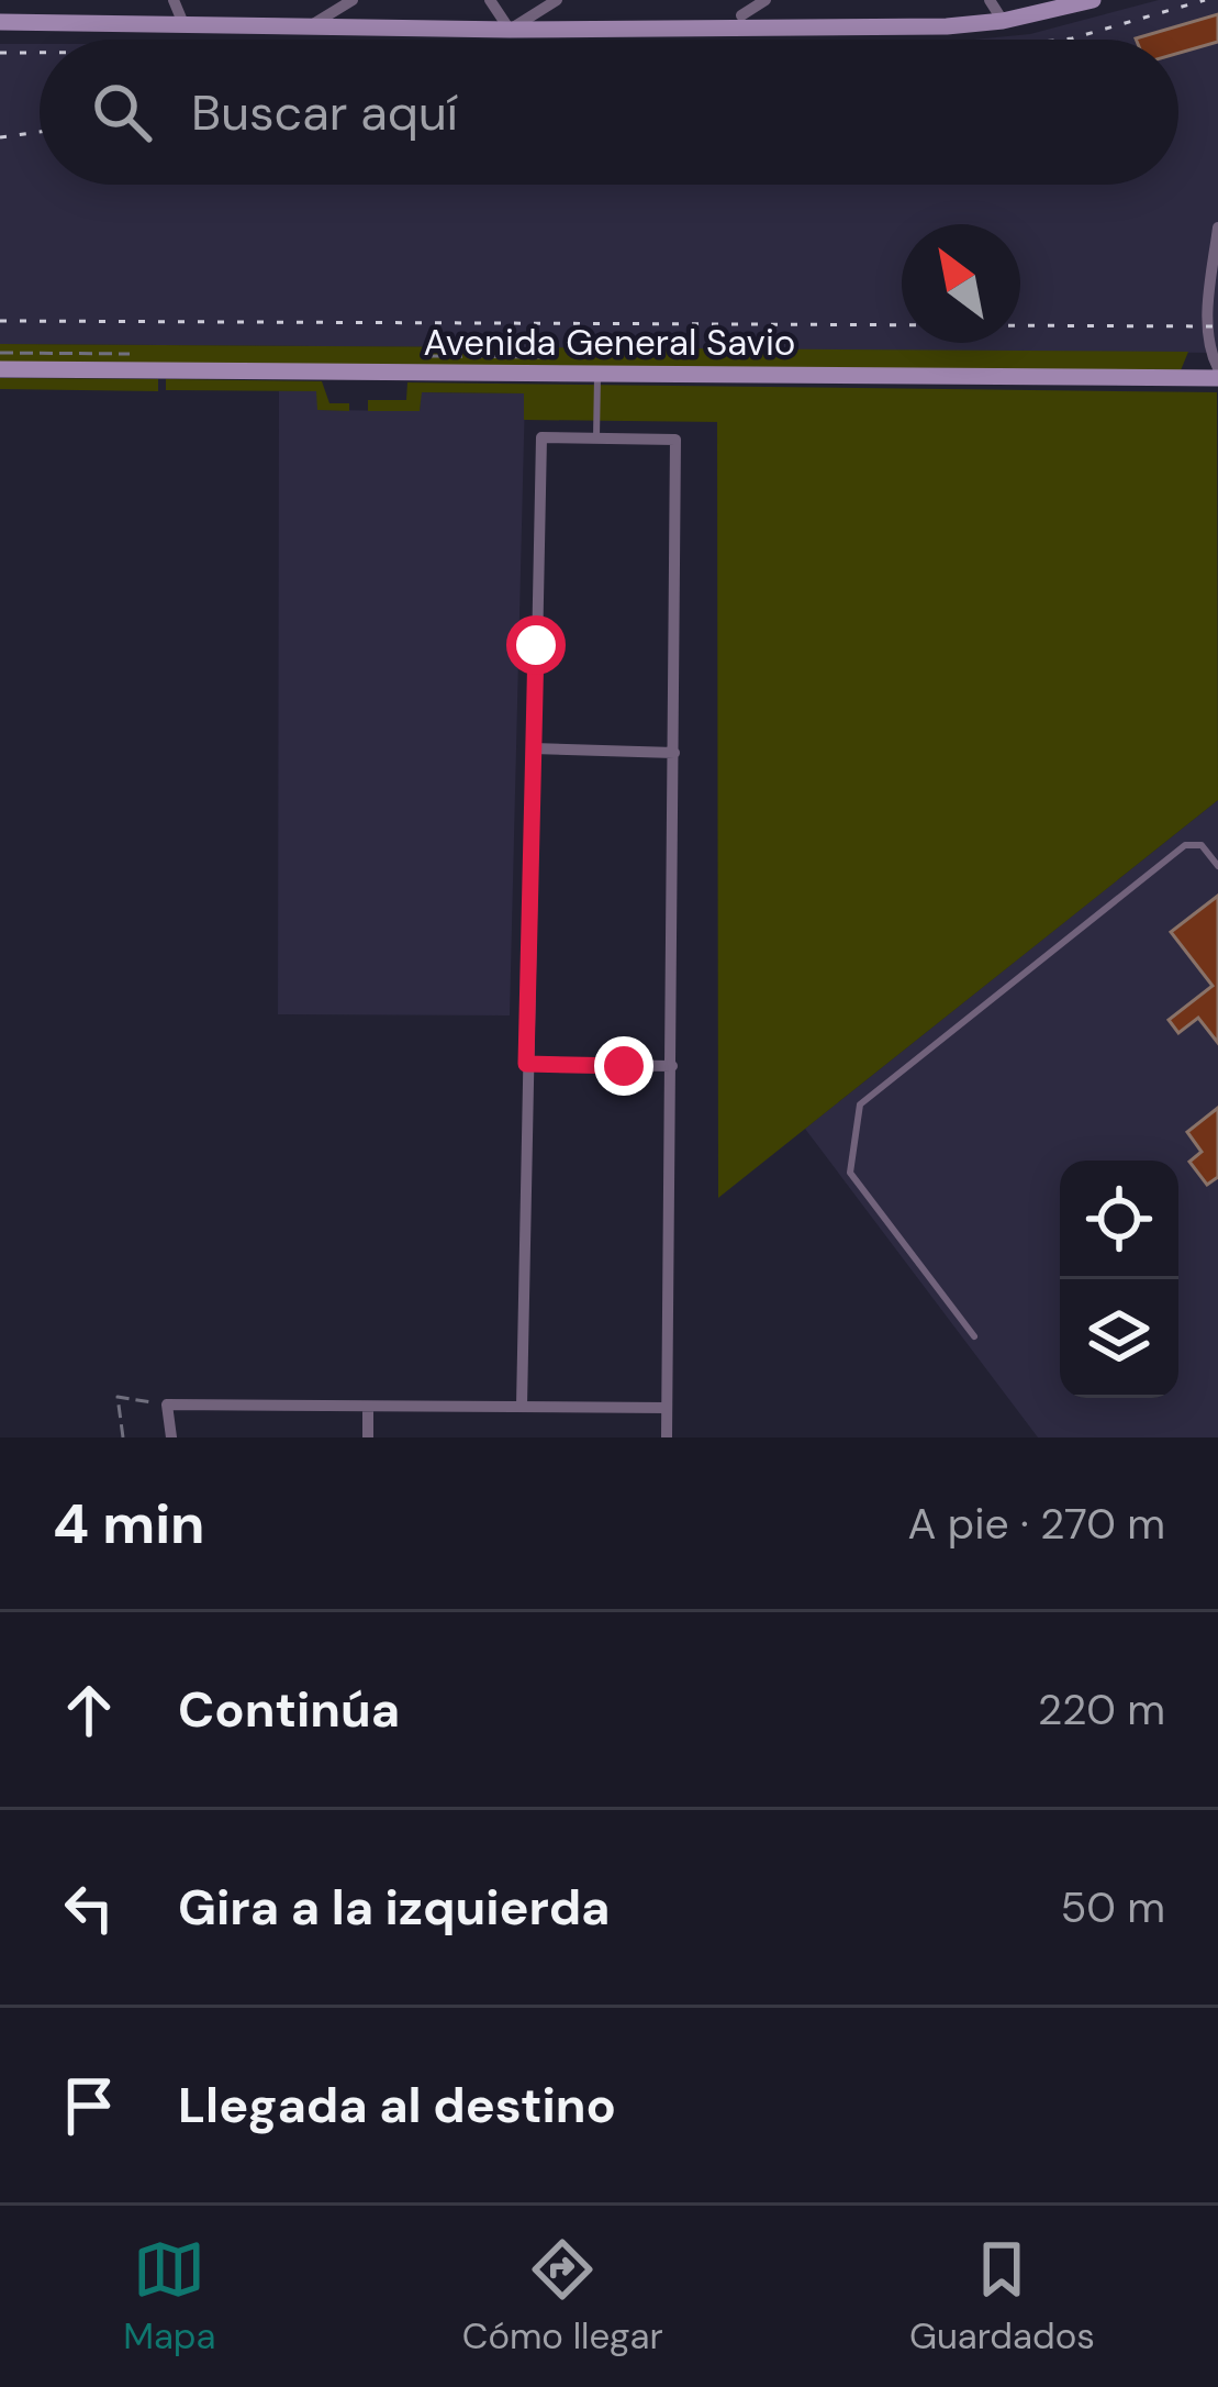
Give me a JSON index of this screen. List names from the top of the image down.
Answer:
{
  "streets": {
    "main road": ["Avenida General Savio"]
  },
  "north": "top left",
  "page": {
    "search": "Buscar aquí",
    "heading": ["4 min", "A pie · 270 m"],
    "list": [
      ["Continúa", "220 m"],
      ["Gira a la izquierda", "50 m"],
      "Llegada al destino"
    ],
    "nav": ["Mapa", "Cómo llegar", "Guardados"]
  }
}
